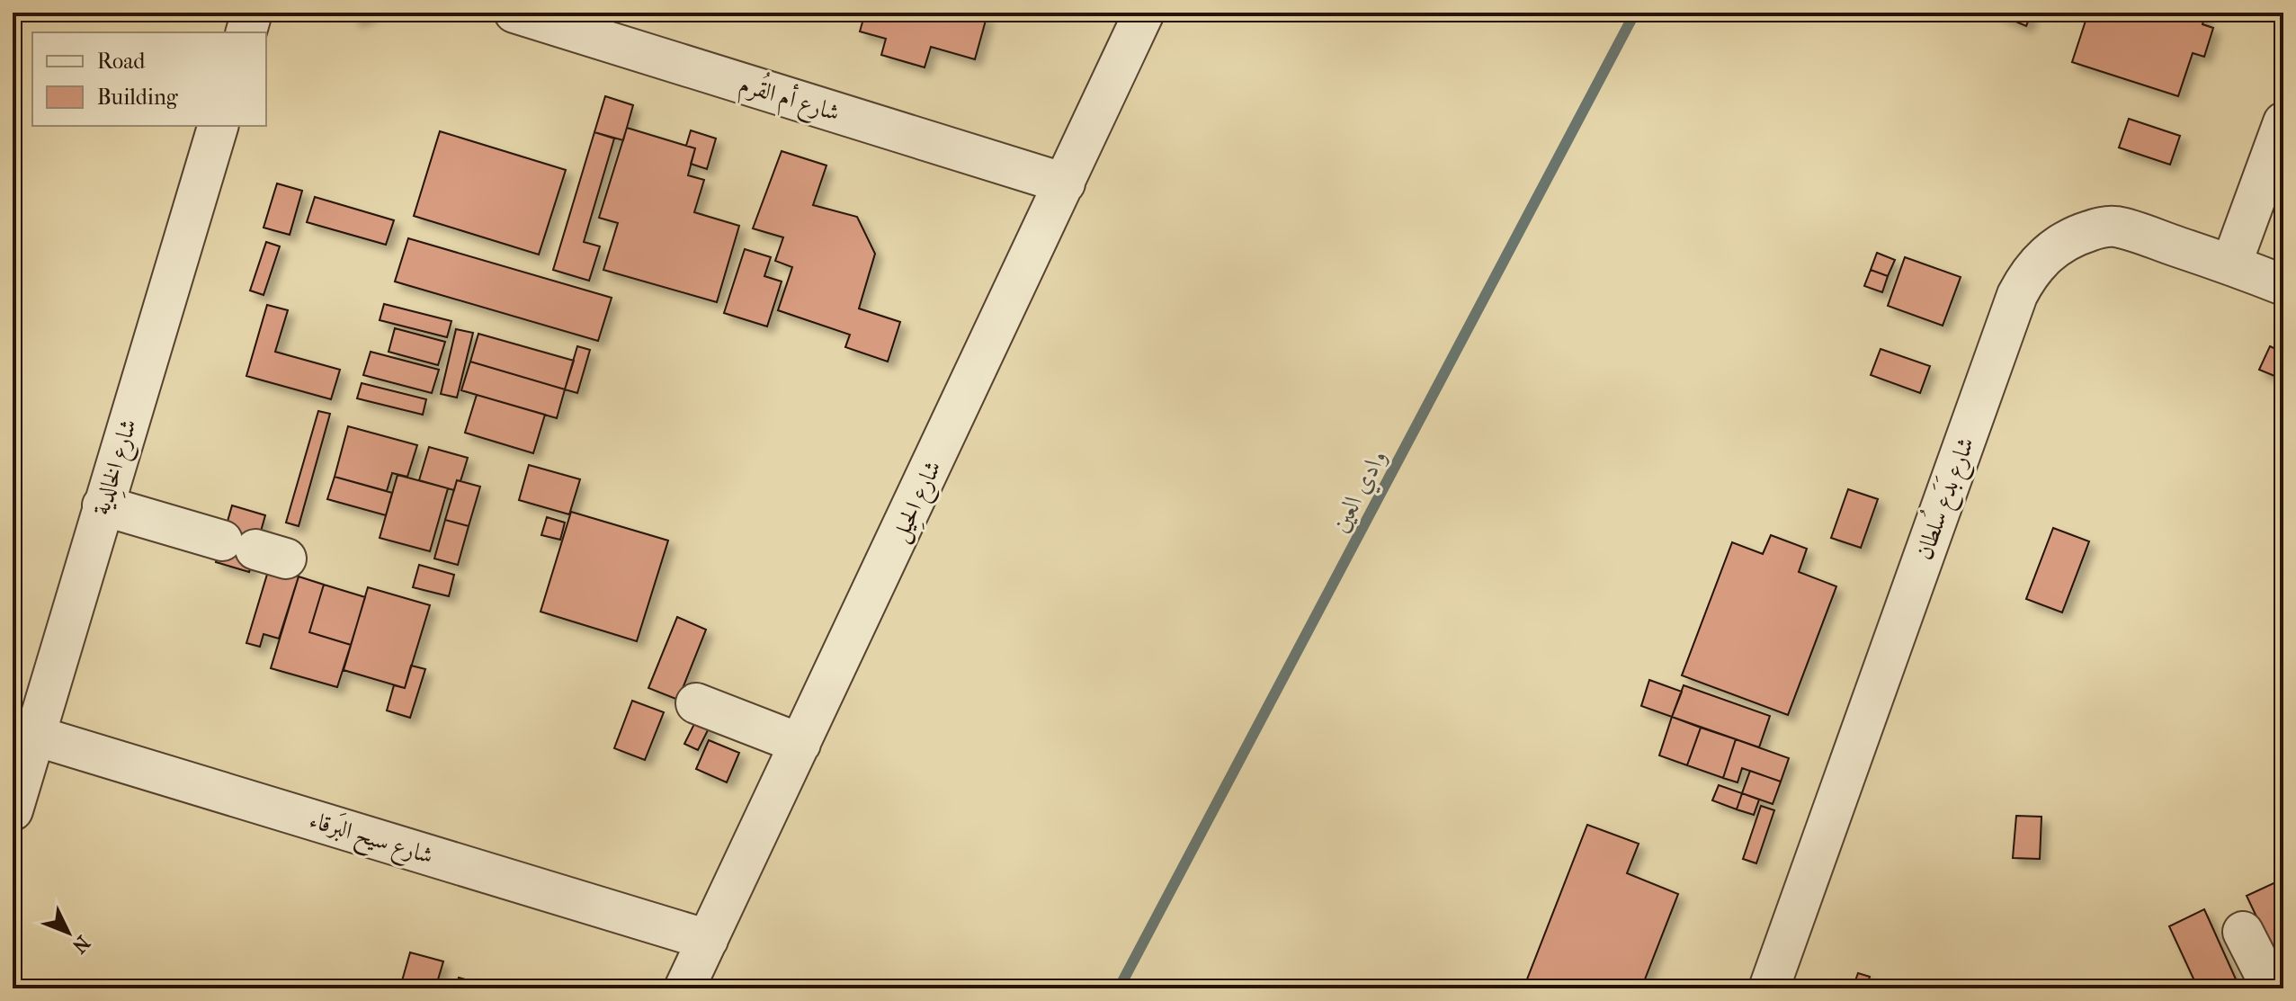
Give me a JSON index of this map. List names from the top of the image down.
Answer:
{
  "streets": {
    "street": [
      "شارع أم القُرم",
      "شارع الخالِدية",
      "شارع بَدَع سُلطان",
      "شارع الحِيل",
      "شارع سيح البَرقاء"
    ]
  },
  "crossings": [
    ["شارع أم القُرم", "شارع الحِيل"],
    ["شارع الخالِدية", "شارع سيح البَرقاء"],
    ["شارع الحِيل", "شارع سيح البَرقاء"]
  ],
  "water": ["وادي العين"],
  "legend": ["Road", "Building"],
  "north": "bottom right"
}
